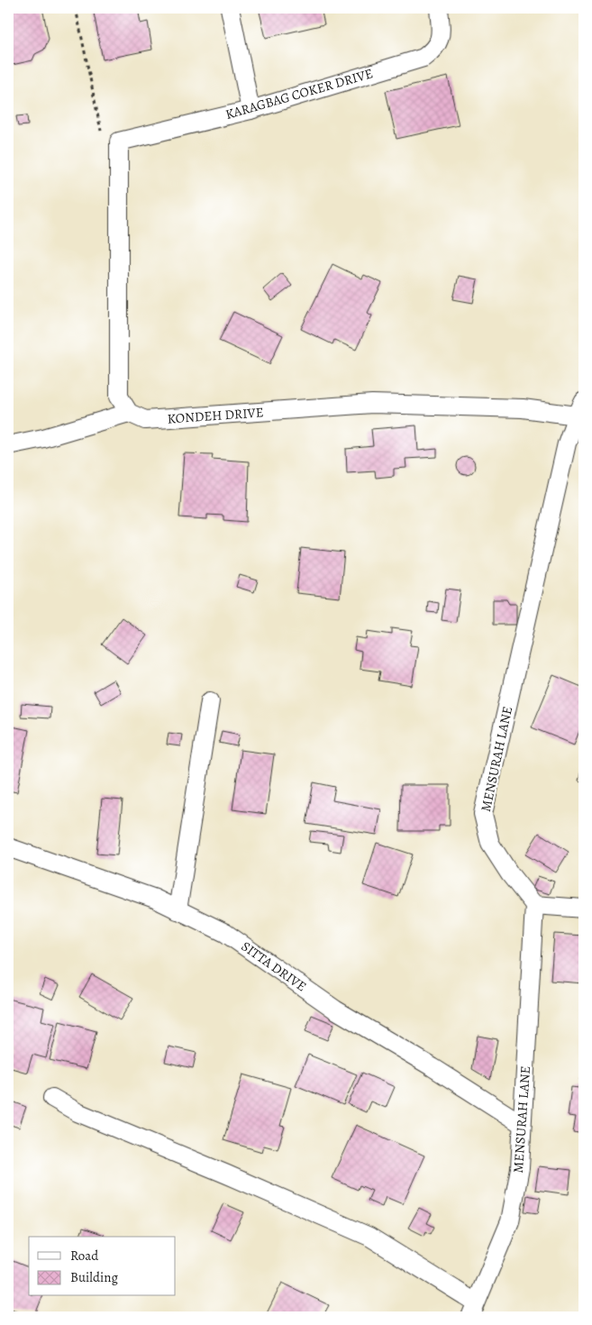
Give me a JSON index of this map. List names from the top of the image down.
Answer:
{
  "streets": {
    "street": [
      "KARAGBAG COKER DRIVE",
      "KONDEH DRIVE",
      "MENSURAH LANE",
      "SITTA DRIVE"
    ]
  },
  "crossings": [
    ["KONDEH DRIVE", "MENSURAH LANE"],
    ["MENSURAH LANE", "SITTA DRIVE"]
  ],
  "legend": ["Road", "Building"]
}
